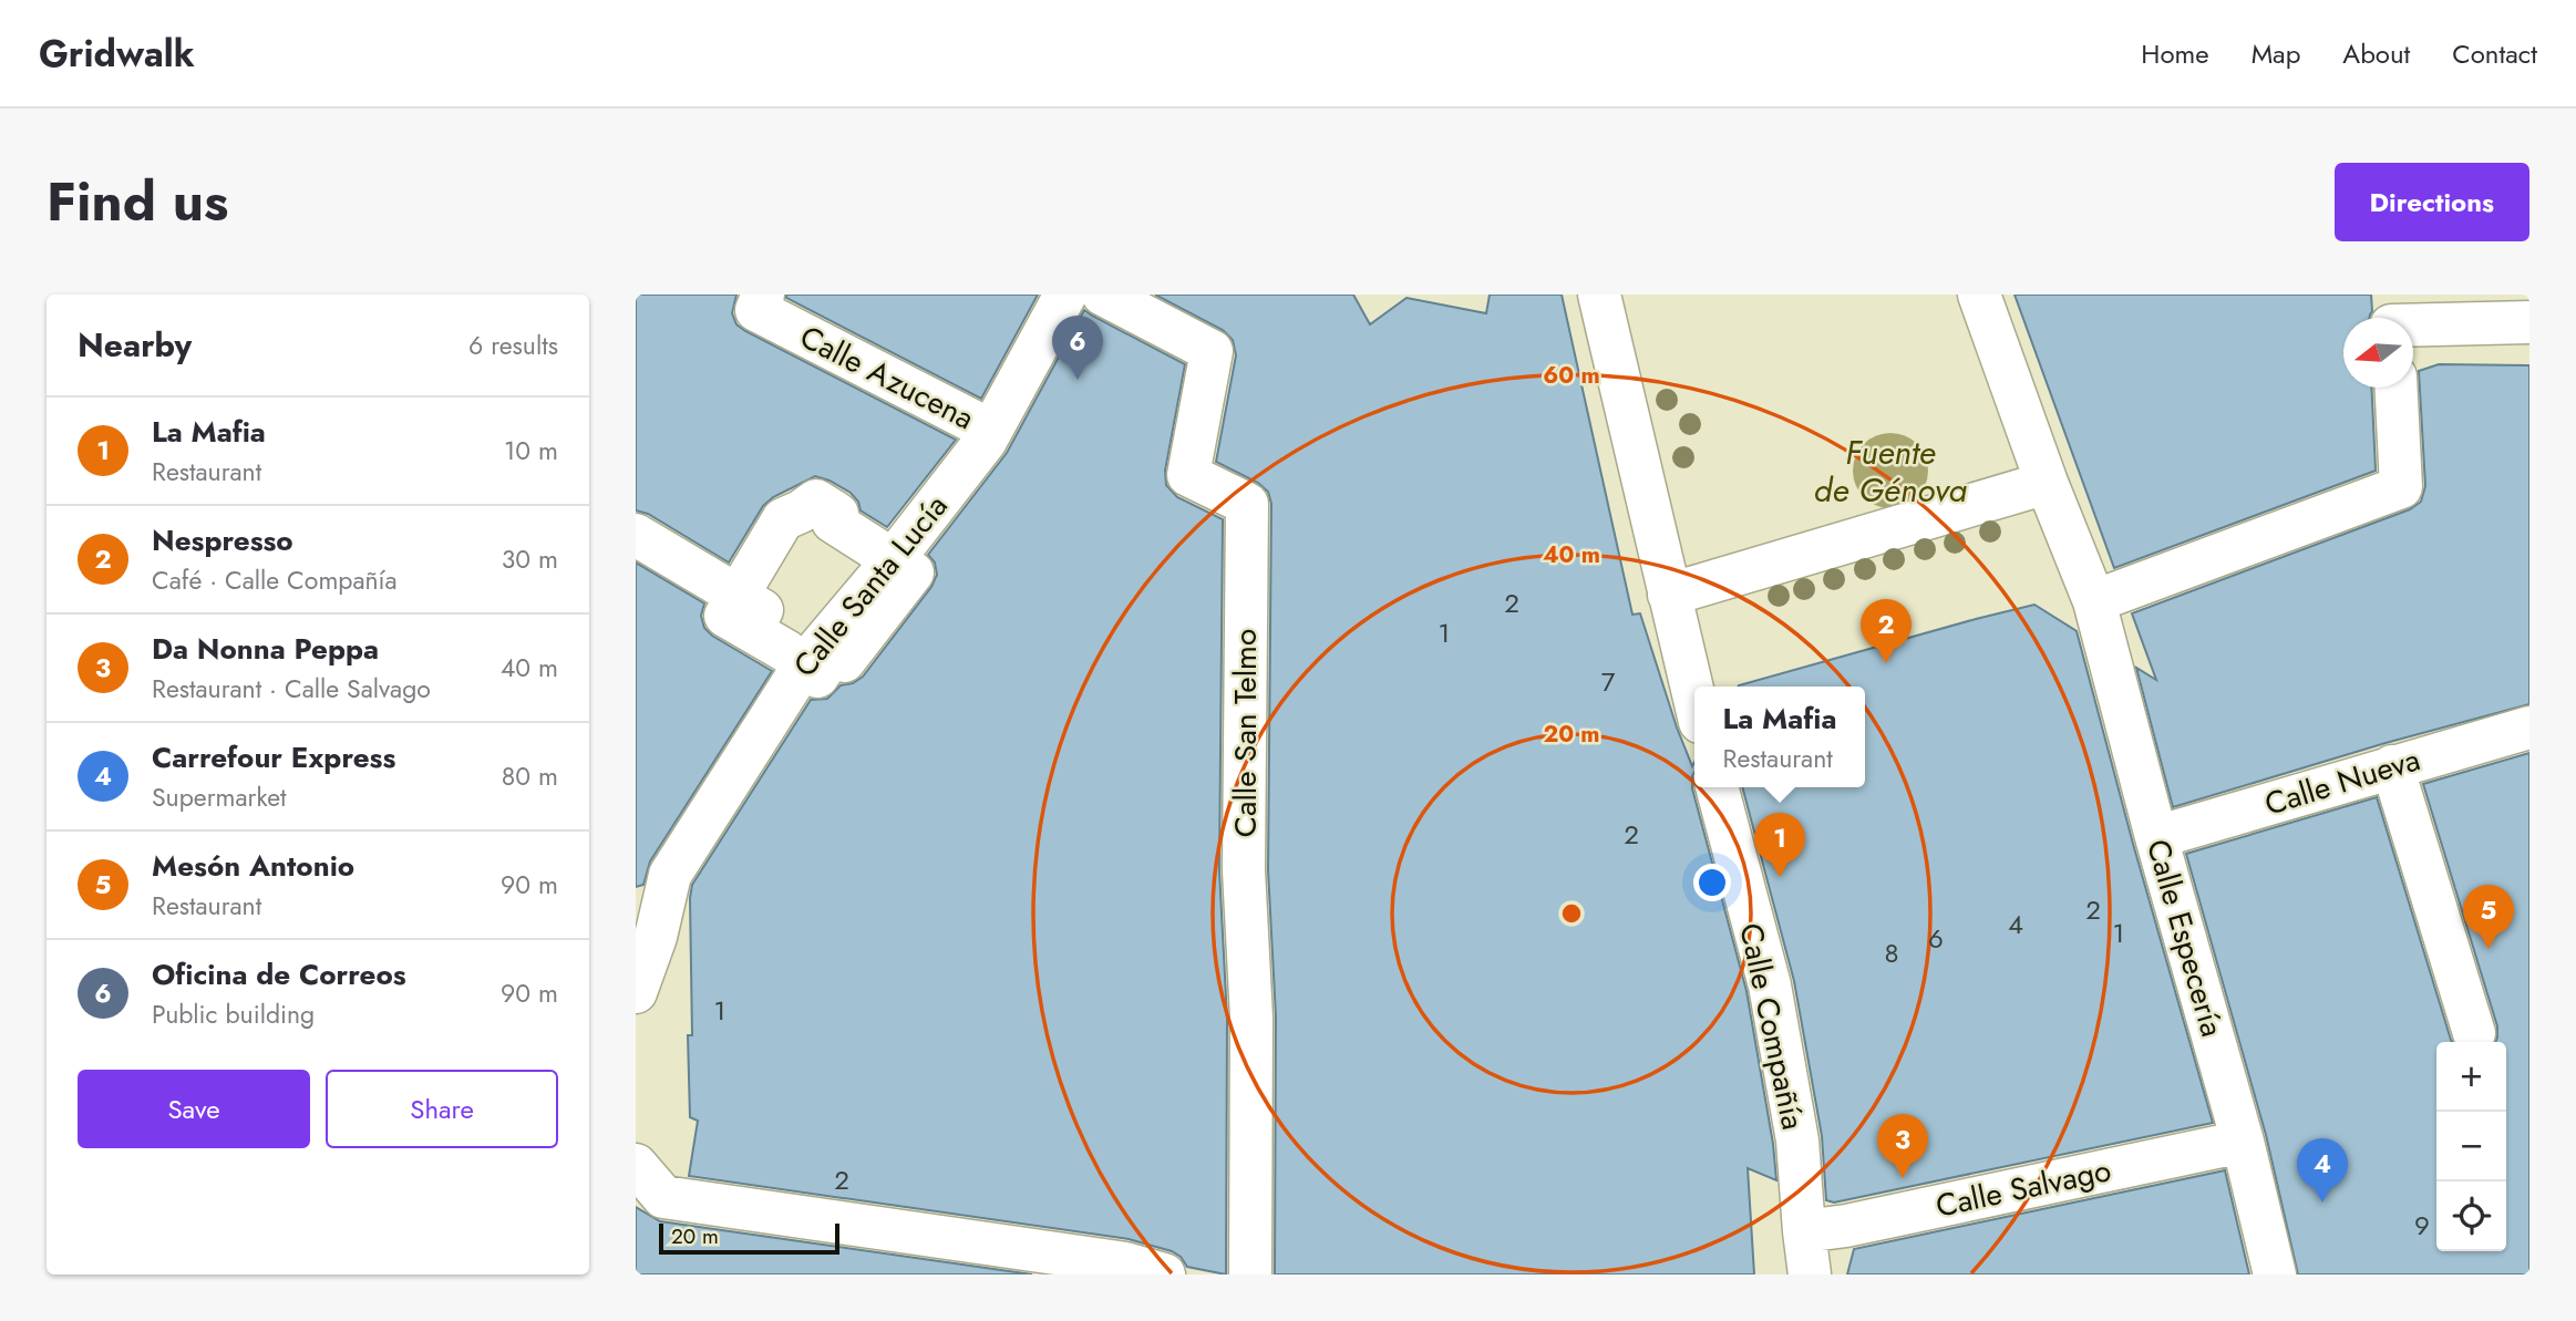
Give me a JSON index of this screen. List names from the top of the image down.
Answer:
{
  "streets": {
    "street": [
      "Calle Azucena",
      "Calle Santa Lucía",
      "Calle San Telmo",
      "Calle Nueva",
      "Calle Especería",
      "Calle Compañía",
      "Calle Salvago"
    ]
  },
  "crossings": [
    ["Calle Azucena", "Calle Santa Lucía"],
    ["Calle Nueva", "Calle Especería"],
    ["Calle Especería", "Calle Salvago"],
    ["Calle Compañía", "Calle Salvago"]
  ],
  "water": ["Fuente de Génova"],
  "house_numbers": [
    "2",
    "1",
    "7",
    "2",
    "2",
    "4",
    "1",
    "6",
    "8",
    "1",
    "2",
    "9"
  ],
  "scale_bar": "20 m",
  "north": "left",
  "page": {
    "header": "Gridwalk",
    "nav": [
      "Home",
      "Map",
      "About",
      "Contact"
    ],
    "title": "Find us",
    "buttons": [
      "Directions",
      ["Save", "Share"]
    ],
    "heading": ["Nearby", "6 results"],
    "pins": [
      "6",
      "2",
      "1",
      "5",
      "3",
      "4"
    ],
    "list": [
      {
        "mark": "1",
        "name": "La Mafia",
        "note": "Restaurant",
        "value": "10 m"
      },
      {
        "mark": "2",
        "name": "Nespresso",
        "note": "Café · Calle Compañía",
        "value": "30 m"
      },
      {
        "mark": "3",
        "name": "Da Nonna Peppa",
        "note": "Restaurant · Calle Salvago",
        "value": "40 m"
      },
      {
        "mark": "4",
        "name": "Carrefour Express",
        "note": "Supermarket",
        "value": "80 m"
      },
      {
        "mark": "5",
        "name": "Mesón Antonio",
        "note": "Restaurant",
        "value": "90 m"
      },
      {
        "mark": "6",
        "name": "Oficina de Correos",
        "note": "Public building",
        "value": "90 m"
      }
    ],
    "popup": ["La Mafia", "Restaurant"],
    "map_buttons": ["+", "−"],
    "scale": "20 m"
  },
  "rings": ["60 m", "40 m", "20 m"]
}
